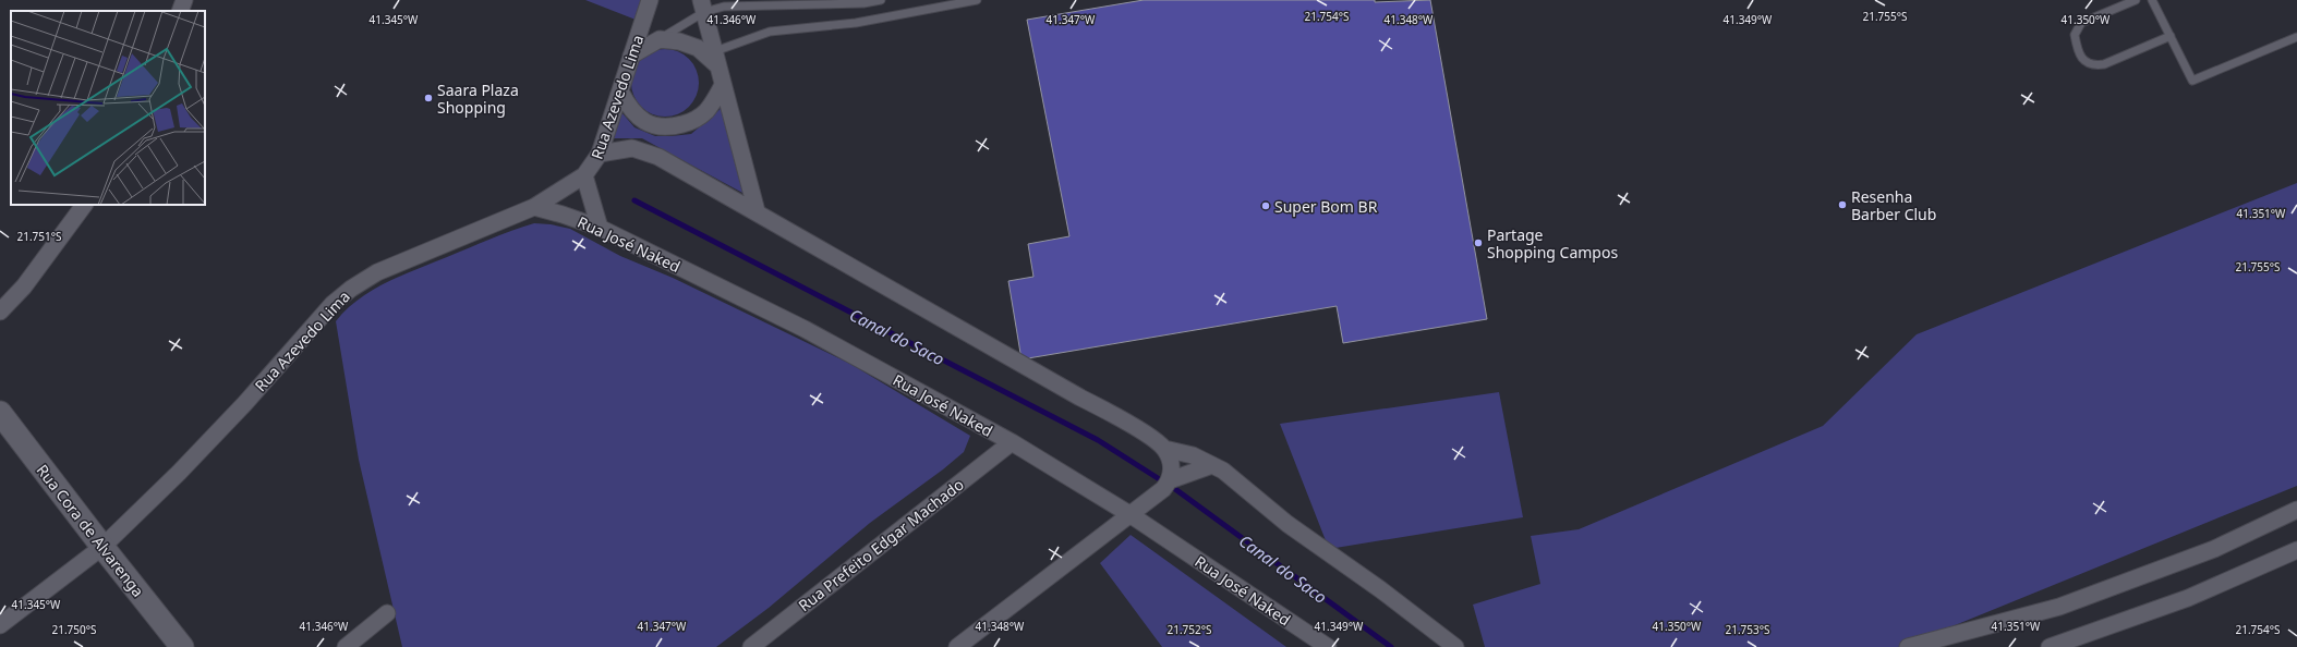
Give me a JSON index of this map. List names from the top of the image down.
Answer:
{
  "streets": {
    "main road": ["Rua Cora de Alvarenga"],
    "street": ["Rua Azevedo Lima", "Rua José Naked", "Rua Prefeito Edgar Machado"]
  },
  "crossings": [
    ["Rua Azevedo Lima", "Rua José Naked"],
    ["Rua Azevedo Lima", "Rua Cora de Alvarenga"],
    ["Rua José Naked", "Rua Prefeito Edgar Machado"]
  ],
  "water": ["Canal do Saco"],
  "places": [
    "Saara Plaza Shopping",
    "Resenha Barber Club",
    "Super Bom BR",
    "Partage Shopping Campos"
  ],
  "coordinates": [
    "21.754°S",
    "21.755°S",
    "41.345°W",
    "41.346°W",
    "41.347°W",
    "41.349°W",
    "41.350°W",
    "41.348°W",
    "41.351°W",
    "21.751°S",
    "21.750°S",
    "21.752°S",
    "21.753°S"
  ]
}
